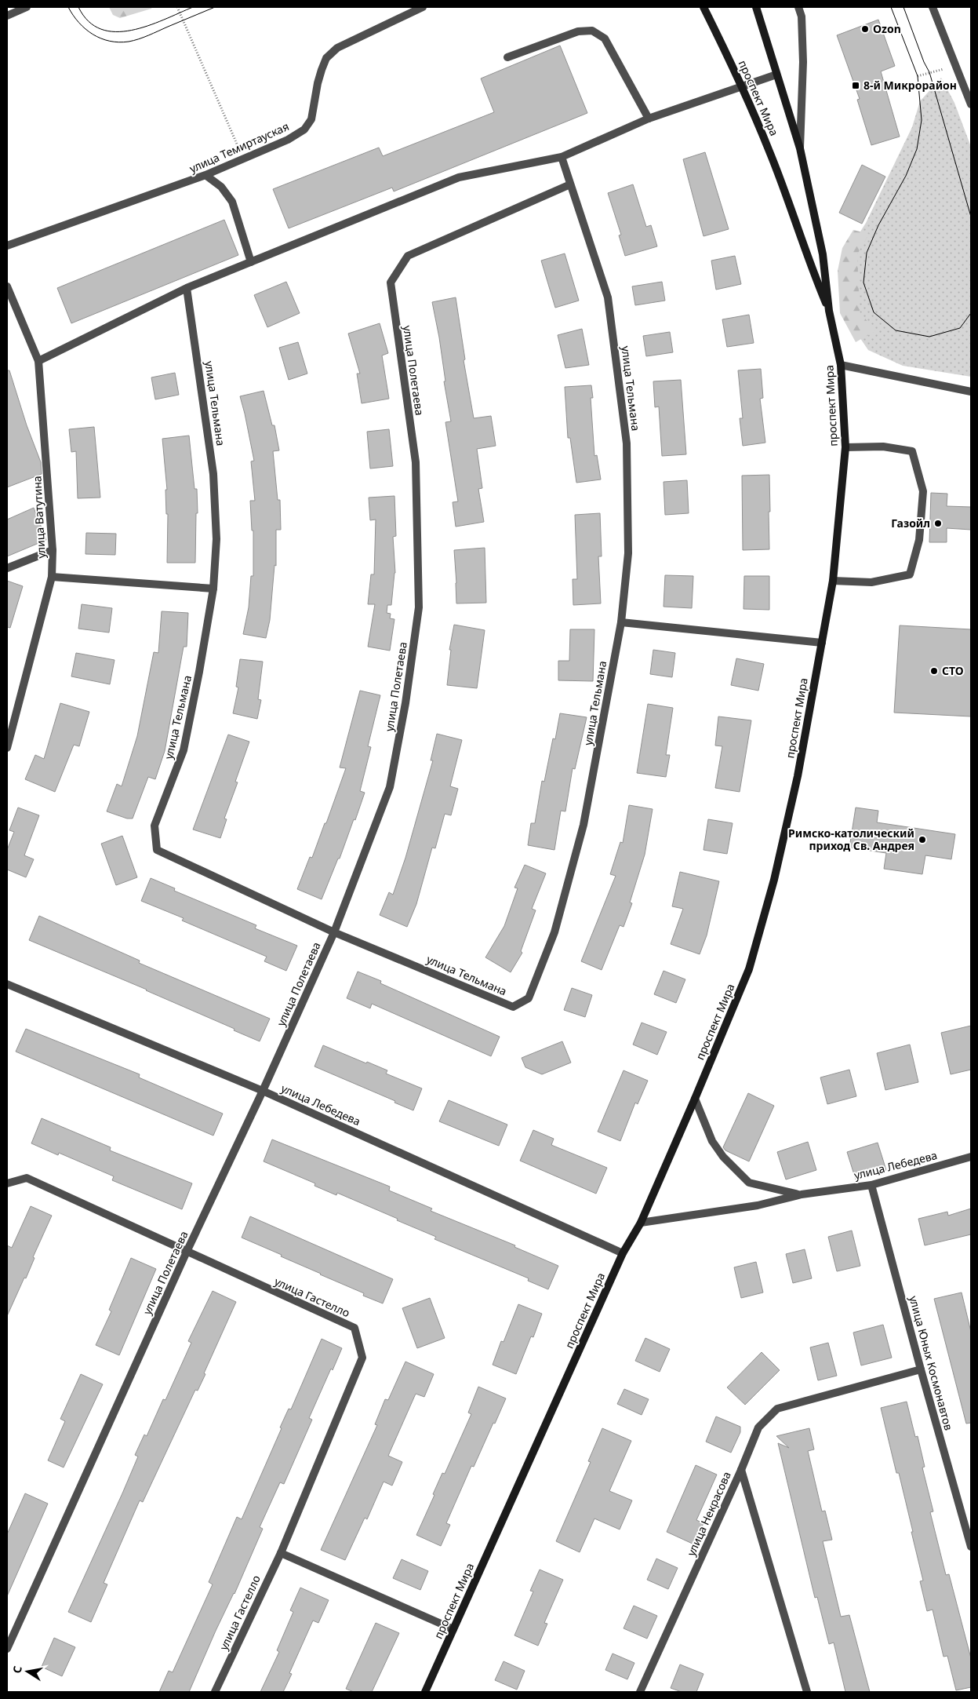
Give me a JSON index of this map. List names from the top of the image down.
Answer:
{
  "streets": {
    "main road": ["проспект Мира"],
    "street": [
      "улица Темиртауская",
      "улица Полетаева",
      "улица Тельмана",
      "улица Ватутина",
      "улица Лебедева",
      "улица Гастелло",
      "улица Юных Космонавтов",
      "улица Некрасова"
    ]
  },
  "crossings": [
    ["проспект Мира", "улица Лебедева"],
    ["улица Полетаева", "улица Тельмана"],
    ["улица Полетаева", "улица Лебедева"],
    ["улица Полетаева", "улица Гастелло"],
    ["улица Лебедева", "улица Юных Космонавтов"]
  ],
  "places": {
    "other": [
      "Ozon",
      "Газойл",
      "СТО",
      "Римско-католический приход Св. Андрея"
    ],
    "transit": ["8-й Микрорайон"]
  },
  "north": "left"
}
